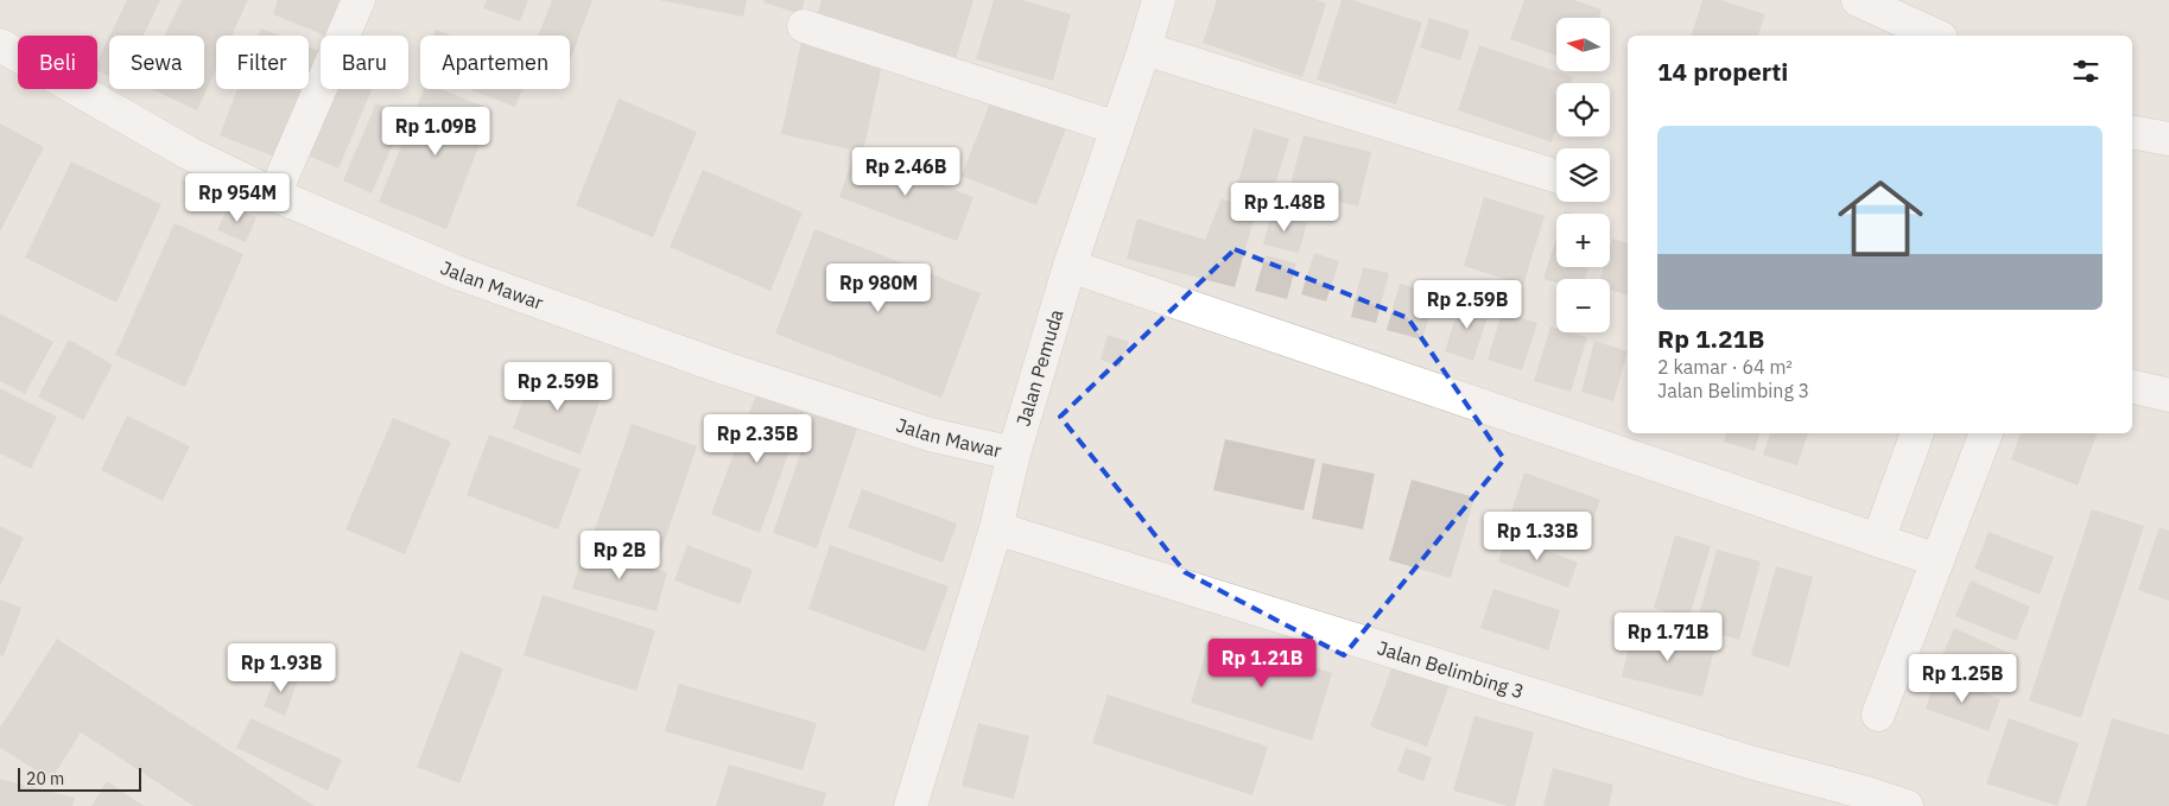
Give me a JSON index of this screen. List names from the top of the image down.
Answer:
{
  "streets": {
    "street": ["Jalan Mawar", "Jalan Pemuda", "Jalan Belimbing 3"]
  },
  "crossings": [
    ["Jalan Mawar", "Jalan Pemuda"],
    ["Jalan Pemuda", "Jalan Belimbing 3"]
  ],
  "scale_bar": "20 m",
  "north": "left",
  "page": {
    "map_buttons": ["+", "−"],
    "chip": [
      "Beli",
      "Sewa",
      "Filter",
      "Baru",
      "Apartemen"
    ],
    "heading": "14 properti",
    "price": [
      "Rp 1.09B",
      "Rp 2.46B",
      "Rp 954M",
      "Rp 1.48B",
      "Rp 980M",
      "Rp 2.59B",
      "Rp 2.59B",
      "Rp 2.35B",
      "Rp 1.33B",
      "Rp 2B",
      "Rp 1.71B",
      "Rp 1.21B",
      "Rp 1.93B",
      "Rp 1.25B"
    ],
    "list": [
      {
        "name": "Rp 1.21B",
        "note": "2 kamar · 64 m² · Jalan Belimbing 3"
      }
    ],
    "scale": "20 m"
  }
}
